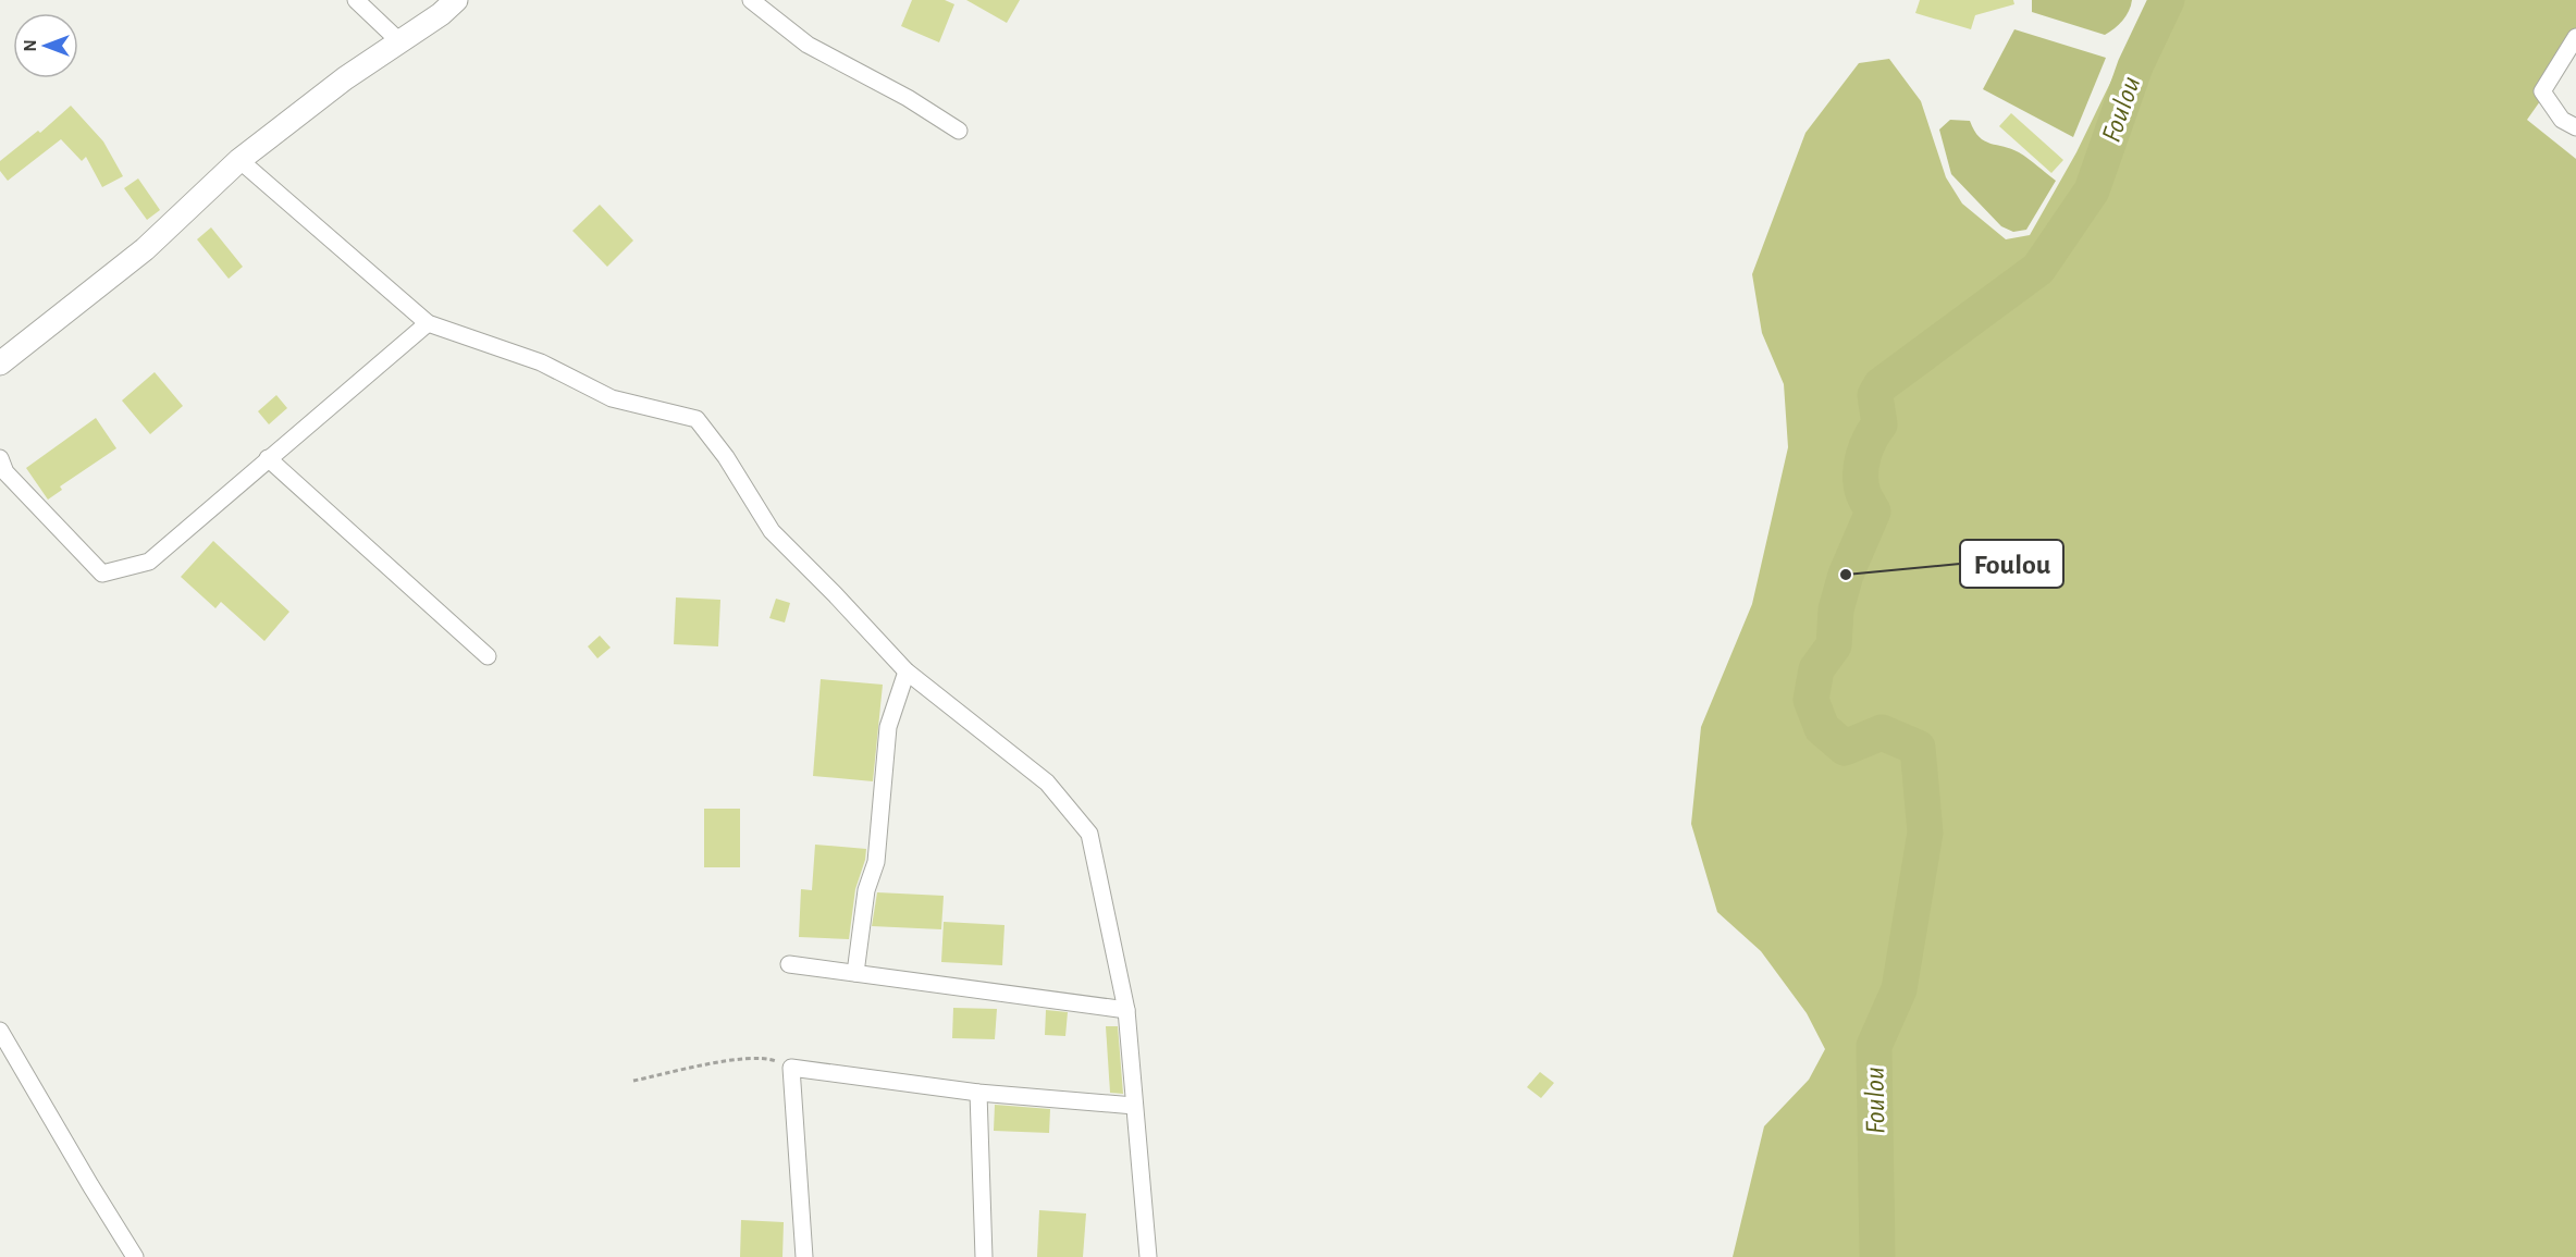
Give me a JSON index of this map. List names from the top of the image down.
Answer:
{
  "water": ["Foulou"],
  "places": ["Foulou"],
  "north": "left"
}
